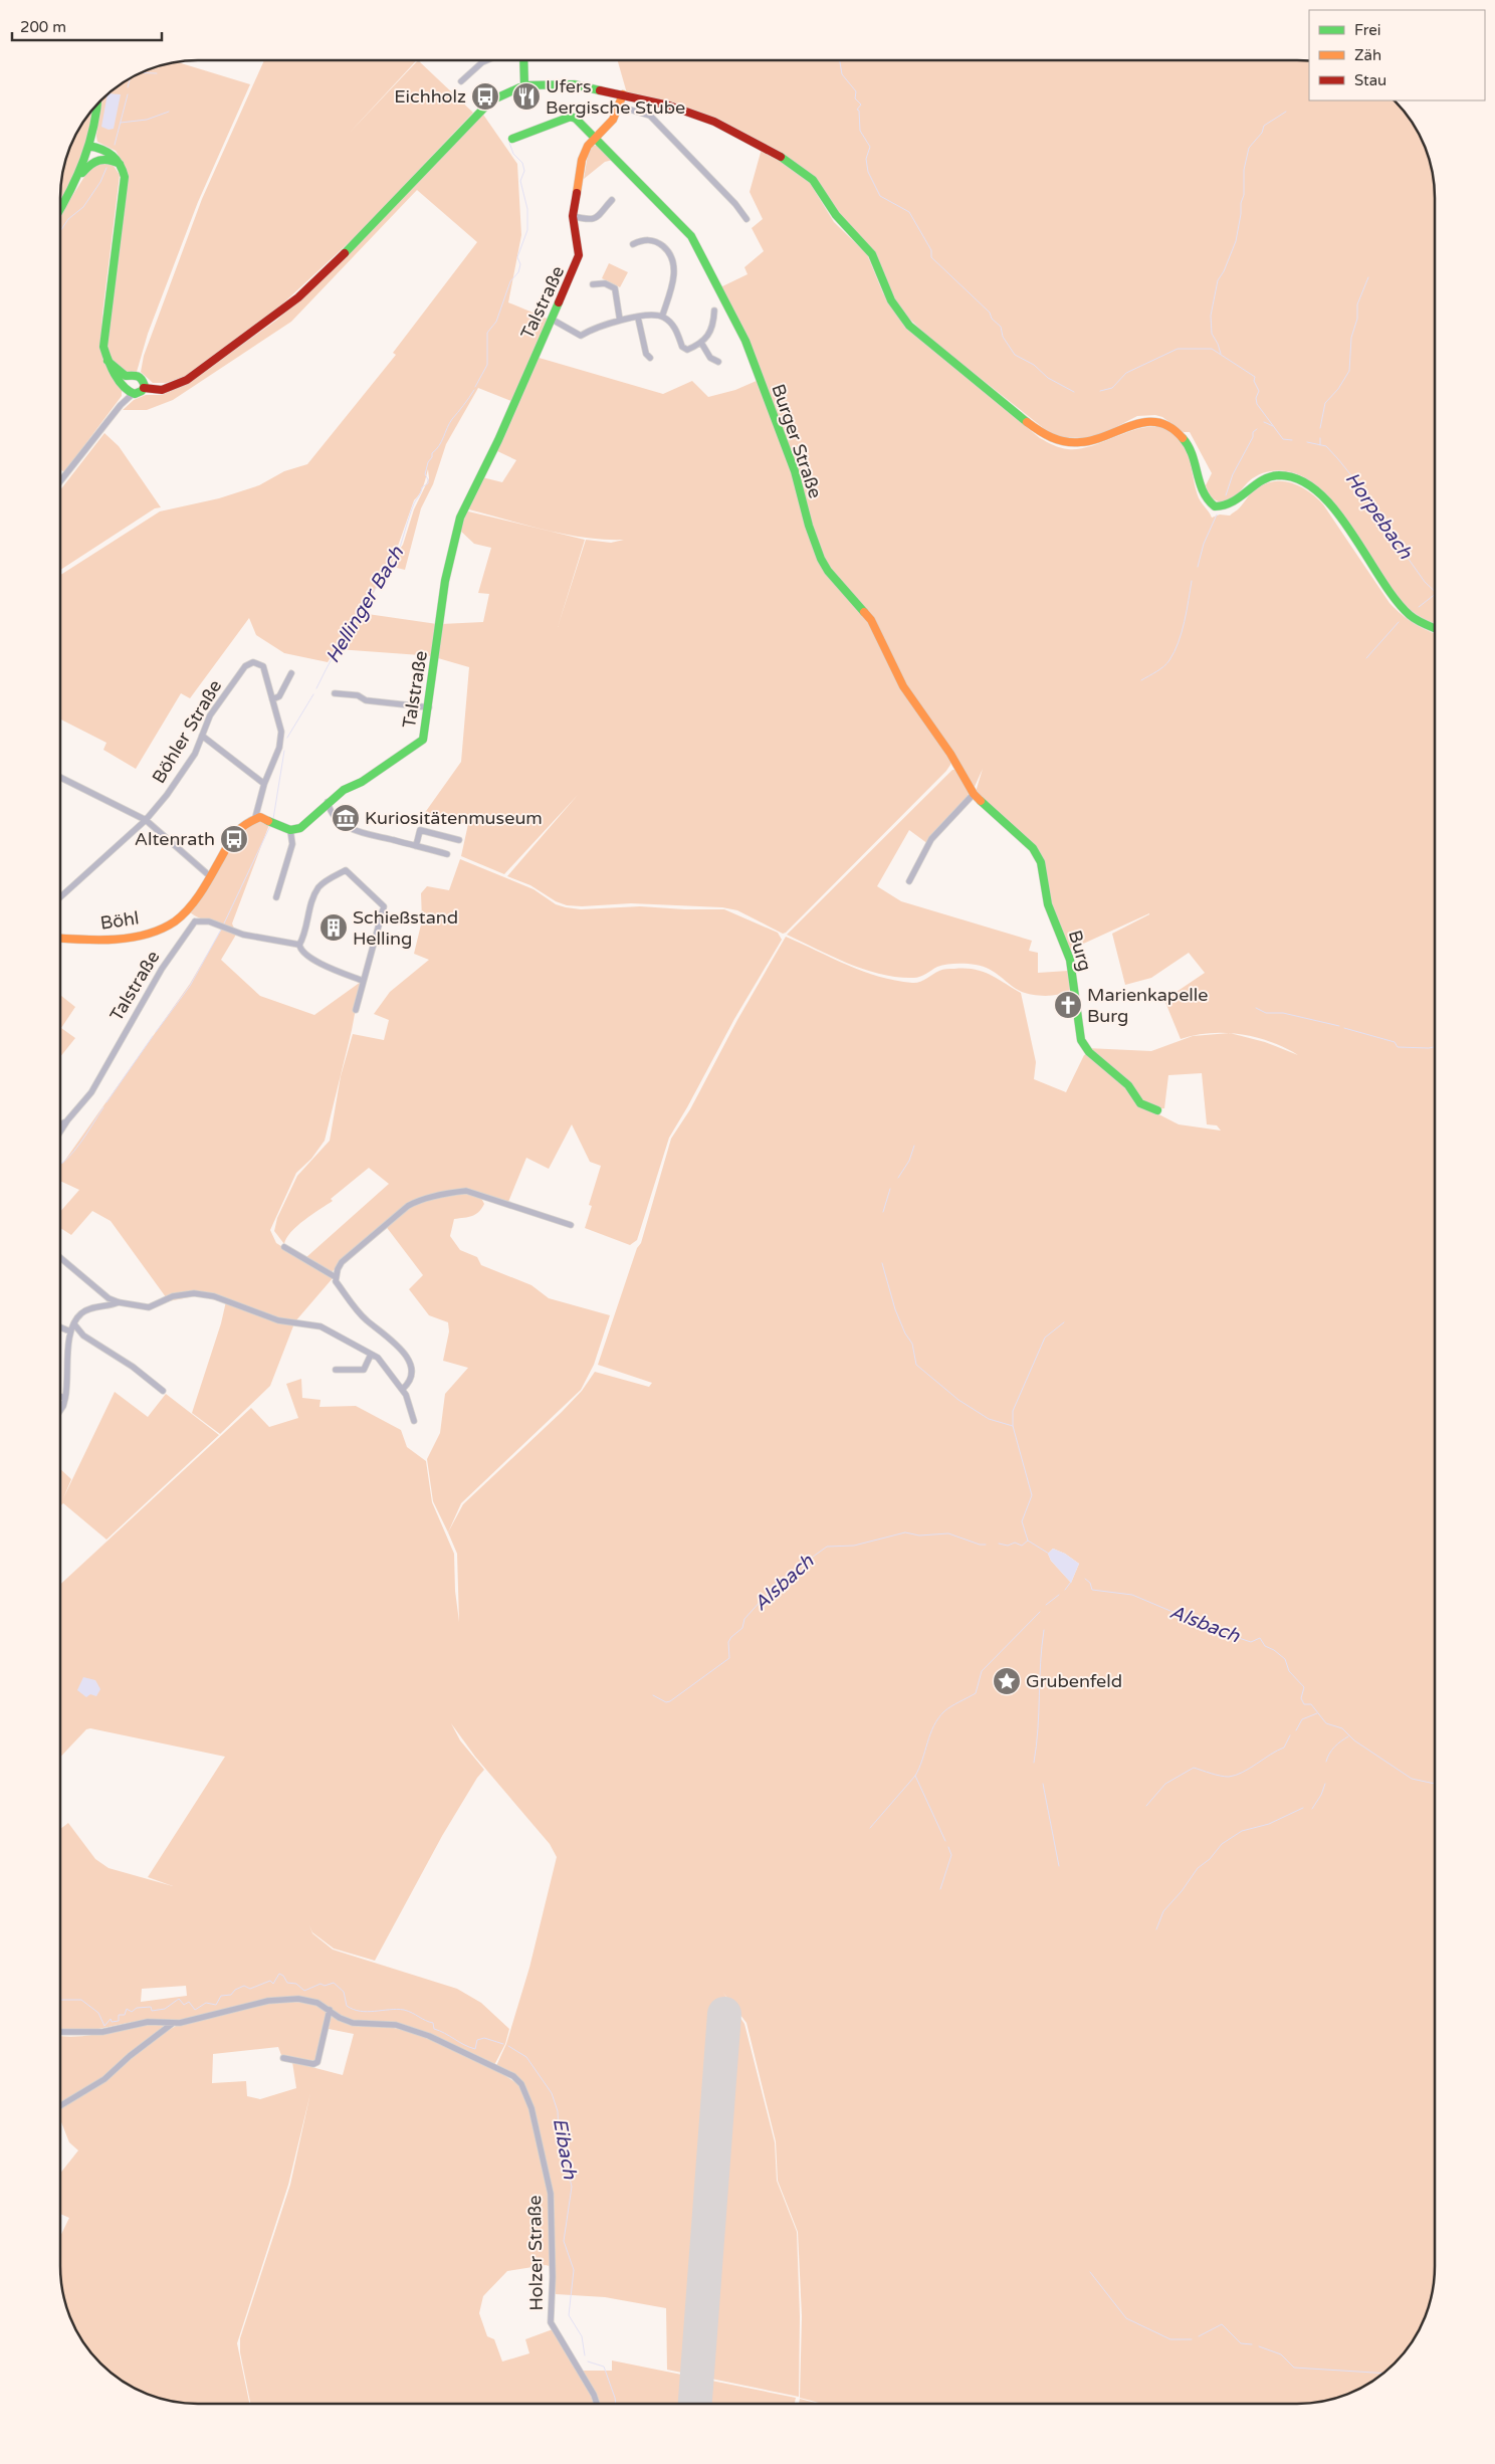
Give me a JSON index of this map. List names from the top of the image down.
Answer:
{
  "streets": {
    "street": [
      "Talstraße",
      "Burger Straße",
      "Böhler Straße",
      "Böhl",
      "Burg",
      "Holzer Straße"
    ]
  },
  "crossings": [
    ["Talstraße", "Burger Straße"],
    ["Burger Straße", "Burg"]
  ],
  "water": [
    "Horpebach",
    "Hellinger Bach",
    "Alsbach",
    "Eibach"
  ],
  "places": {
    "bus stop": ["Eichholz", "Altenrath"],
    "restaurant": ["Ufers Bergische Stube"],
    "museum": ["Kuriositätenmuseum"],
    "building": ["Schießstand Helling"],
    "church": ["Marienkapelle Burg"],
    "place": ["Grubenfeld"]
  },
  "legend": ["Frei", "Zäh", "Stau"],
  "scale_bar": "200 m"
}
